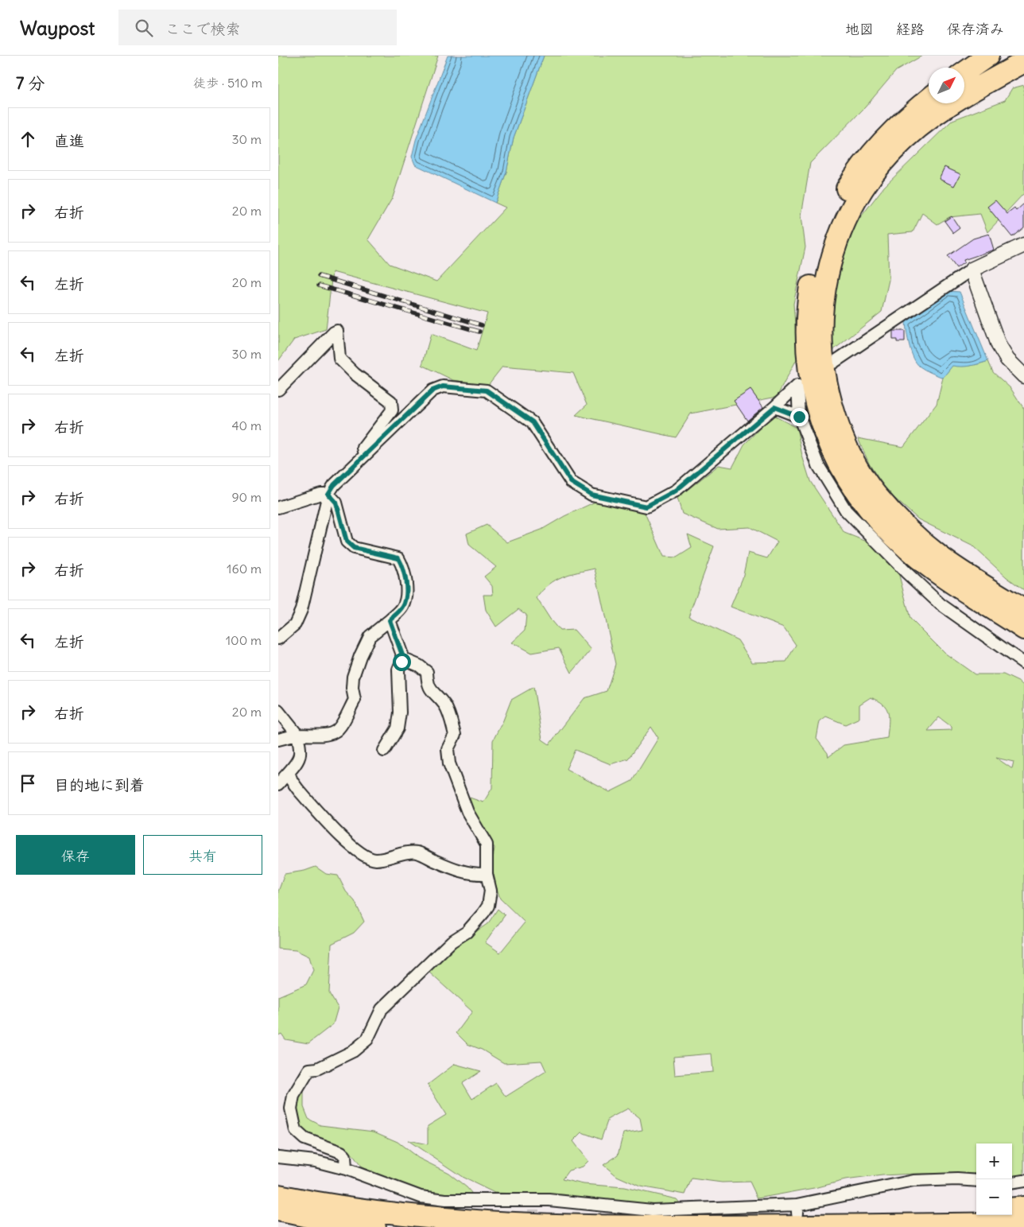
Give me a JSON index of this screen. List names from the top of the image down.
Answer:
{
  "north": "top right",
  "page": {
    "header": "Waypost",
    "search": "ここで検索",
    "nav": ["地図", "経路", "保存済み"],
    "heading": ["7 分", "徒歩 · 510 m"],
    "list": [
      ["直進", "30 m"],
      ["右折", "20 m"],
      ["左折", "20 m"],
      ["左折", "30 m"],
      ["右折", "40 m"],
      ["右折", "90 m"],
      ["右折", "160 m"],
      ["左折", "100 m"],
      ["右折", "20 m"],
      "目的地に到着"
    ],
    "buttons": ["保存", "共有"],
    "map_buttons": ["+", "−"]
  }
}
